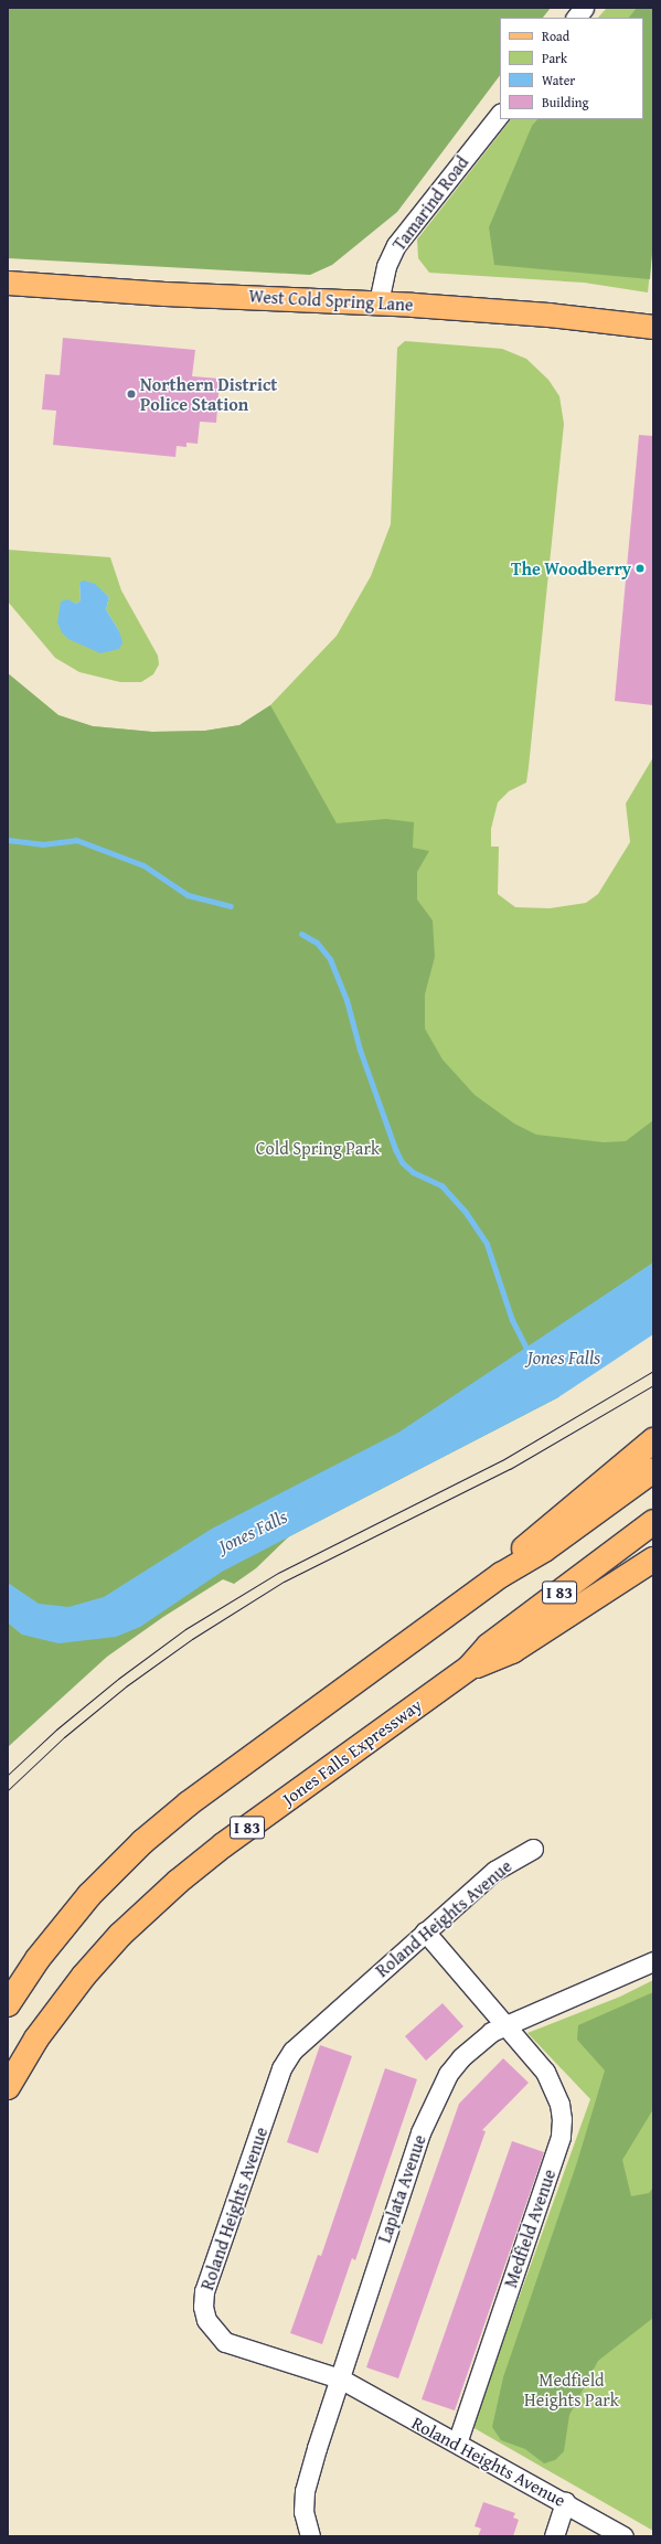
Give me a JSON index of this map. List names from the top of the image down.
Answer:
{
  "streets": {
    "highway": ["I 83", "Jones Falls Expressway"],
    "main road": ["West Cold Spring Lane"],
    "street": [
      "Tamarind Road",
      "Roland Heights Avenue",
      "Laplata Avenue",
      "Medfield Avenue"
    ]
  },
  "crossings": [
    ["Tamarind Road", "West Cold Spring Lane"],
    ["Roland Heights Avenue", "Laplata Avenue"],
    ["Roland Heights Avenue", "Medfield Avenue"],
    ["Laplata Avenue", "Medfield Avenue"]
  ],
  "water": ["Jones Falls"],
  "parks": ["Cold Spring Park", "Medfield Heights Park"],
  "places": ["Northern District Police Station", "The Woodberry"],
  "legend": [
    "Road",
    "Park",
    "Water",
    "Building"
  ]
}
